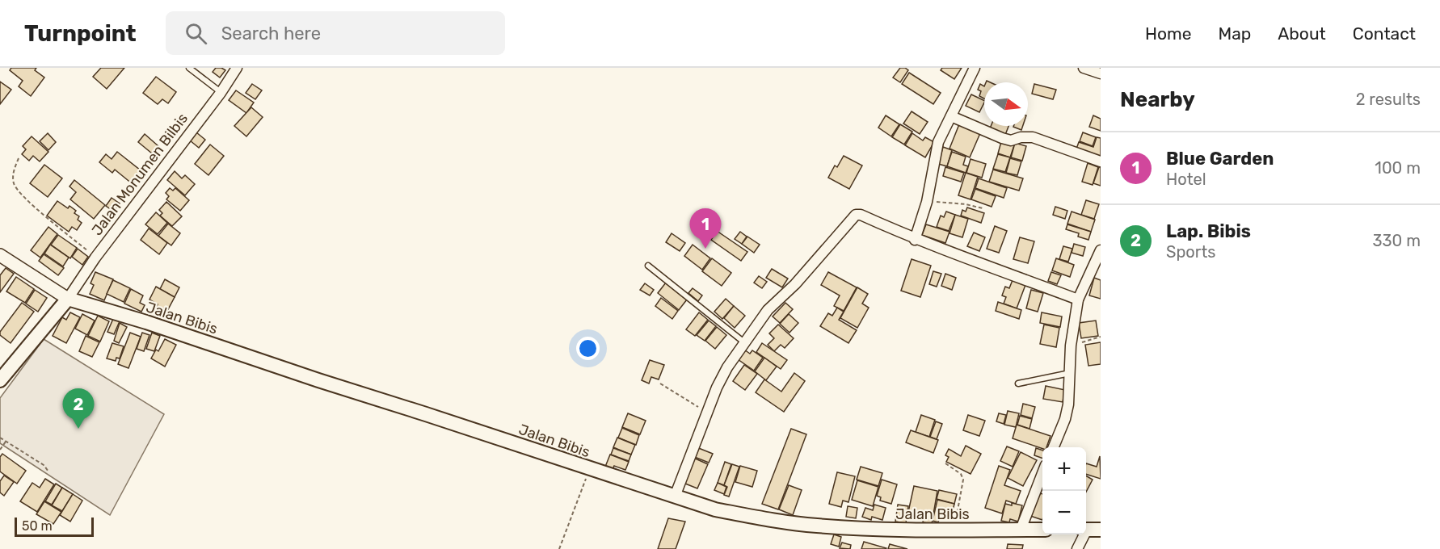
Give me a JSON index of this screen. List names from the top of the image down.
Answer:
{
  "streets": {
    "main road": ["Jalan Bibis"],
    "street": ["Jalan Monumen Bilbis"]
  },
  "crossings": [
    ["Jalan Monumen Bilbis", "Jalan Bibis"]
  ],
  "scale_bar": "50 m",
  "north": "right",
  "page": {
    "header": "Turnpoint",
    "search": "Search here",
    "nav": [
      "Home",
      "Map",
      "About",
      "Contact"
    ],
    "heading": ["Nearby", "2 results"],
    "list": [
      {
        "mark": "1",
        "name": "Blue Garden",
        "note": "Hotel",
        "value": "100 m"
      },
      {
        "mark": "2",
        "name": "Lap. Bibis",
        "note": "Sports",
        "value": "330 m"
      }
    ],
    "pins": ["1", "2"],
    "map_buttons": ["+", "−"],
    "scale": "50 m"
  }
}
